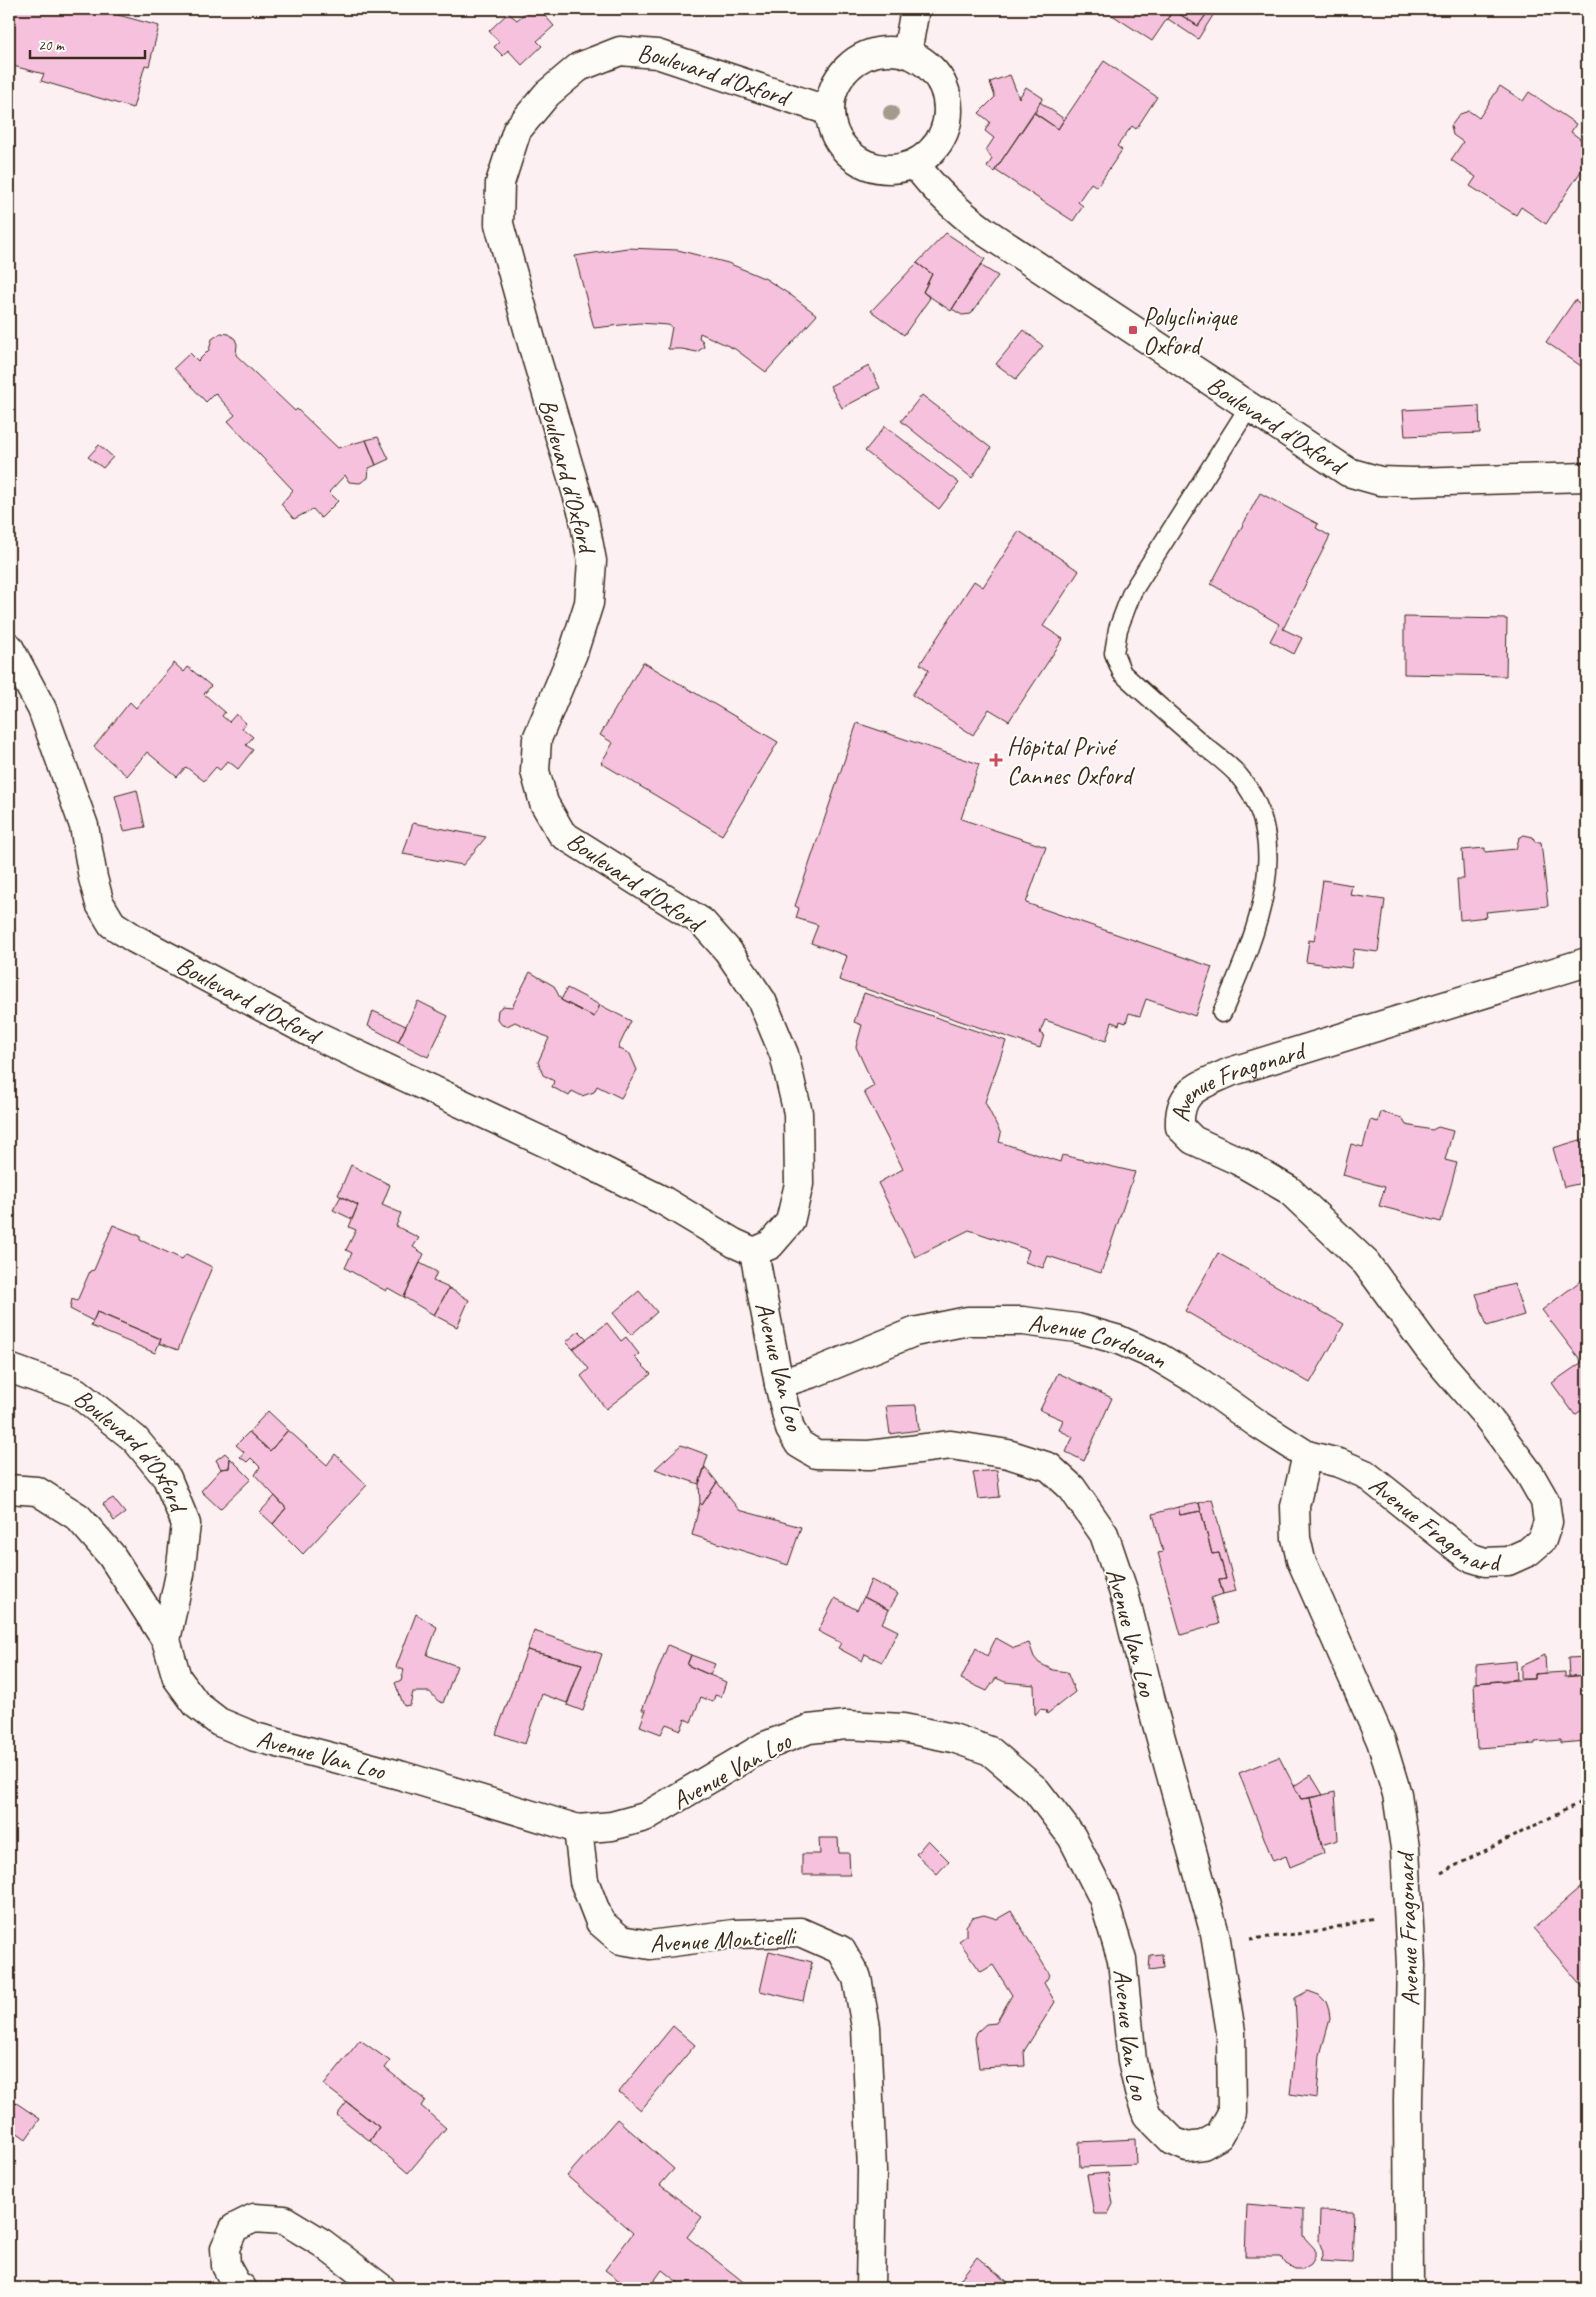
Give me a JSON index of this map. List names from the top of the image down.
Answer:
{
  "streets": {
    "street": [
      "Boulevard d'Oxford",
      "Avenue Fragonard",
      "Avenue Cordouan",
      "Avenue Van Loo",
      "Avenue Monticelli"
    ]
  },
  "crossings": [
    ["Boulevard d'Oxford", "Avenue Van Loo"],
    ["Avenue Fragonard", "Avenue Cordouan"],
    ["Avenue Cordouan", "Avenue Van Loo"],
    ["Avenue Van Loo", "Avenue Monticelli"]
  ],
  "places": {
    "transit": ["Polyclinique Oxford"],
    "health": ["Hôpital Privé Cannes Oxford"]
  },
  "scale_bar": "20 m"
}
